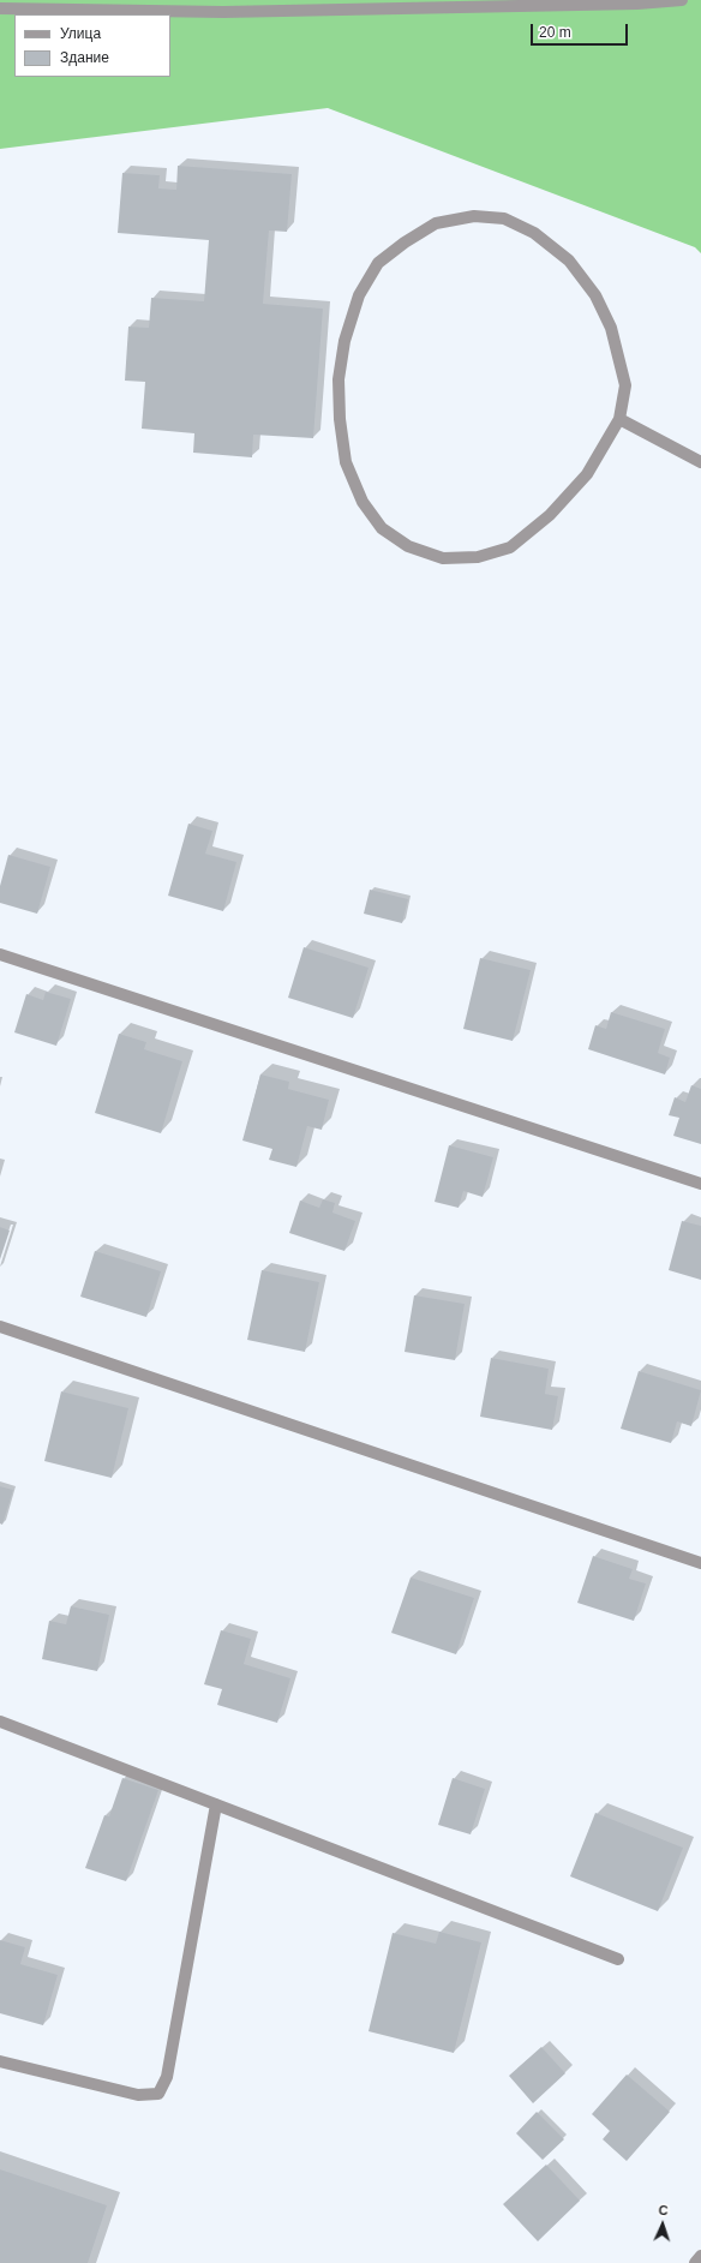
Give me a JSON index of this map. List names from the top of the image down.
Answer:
{
  "legend": ["Улица", "Здание"],
  "scale_bar": "20 m",
  "north": "top"
}
